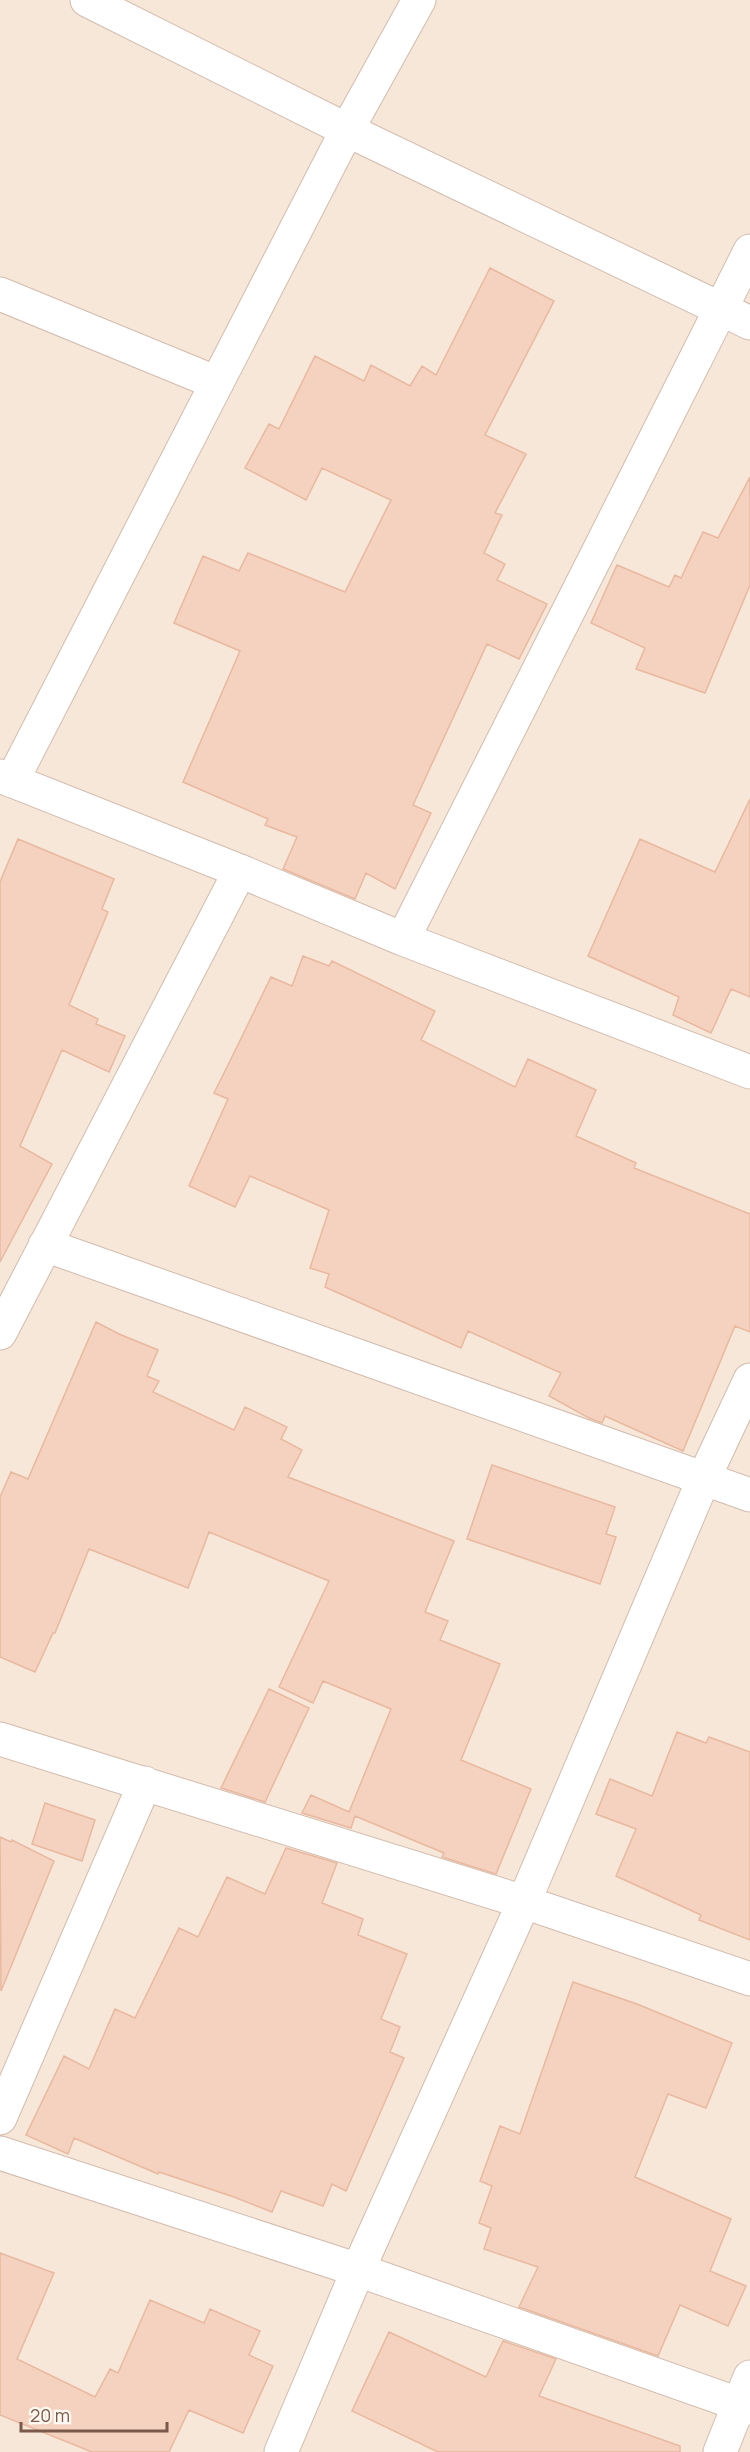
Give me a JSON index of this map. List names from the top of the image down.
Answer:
{
  "scale_bar": "20 m"
}
